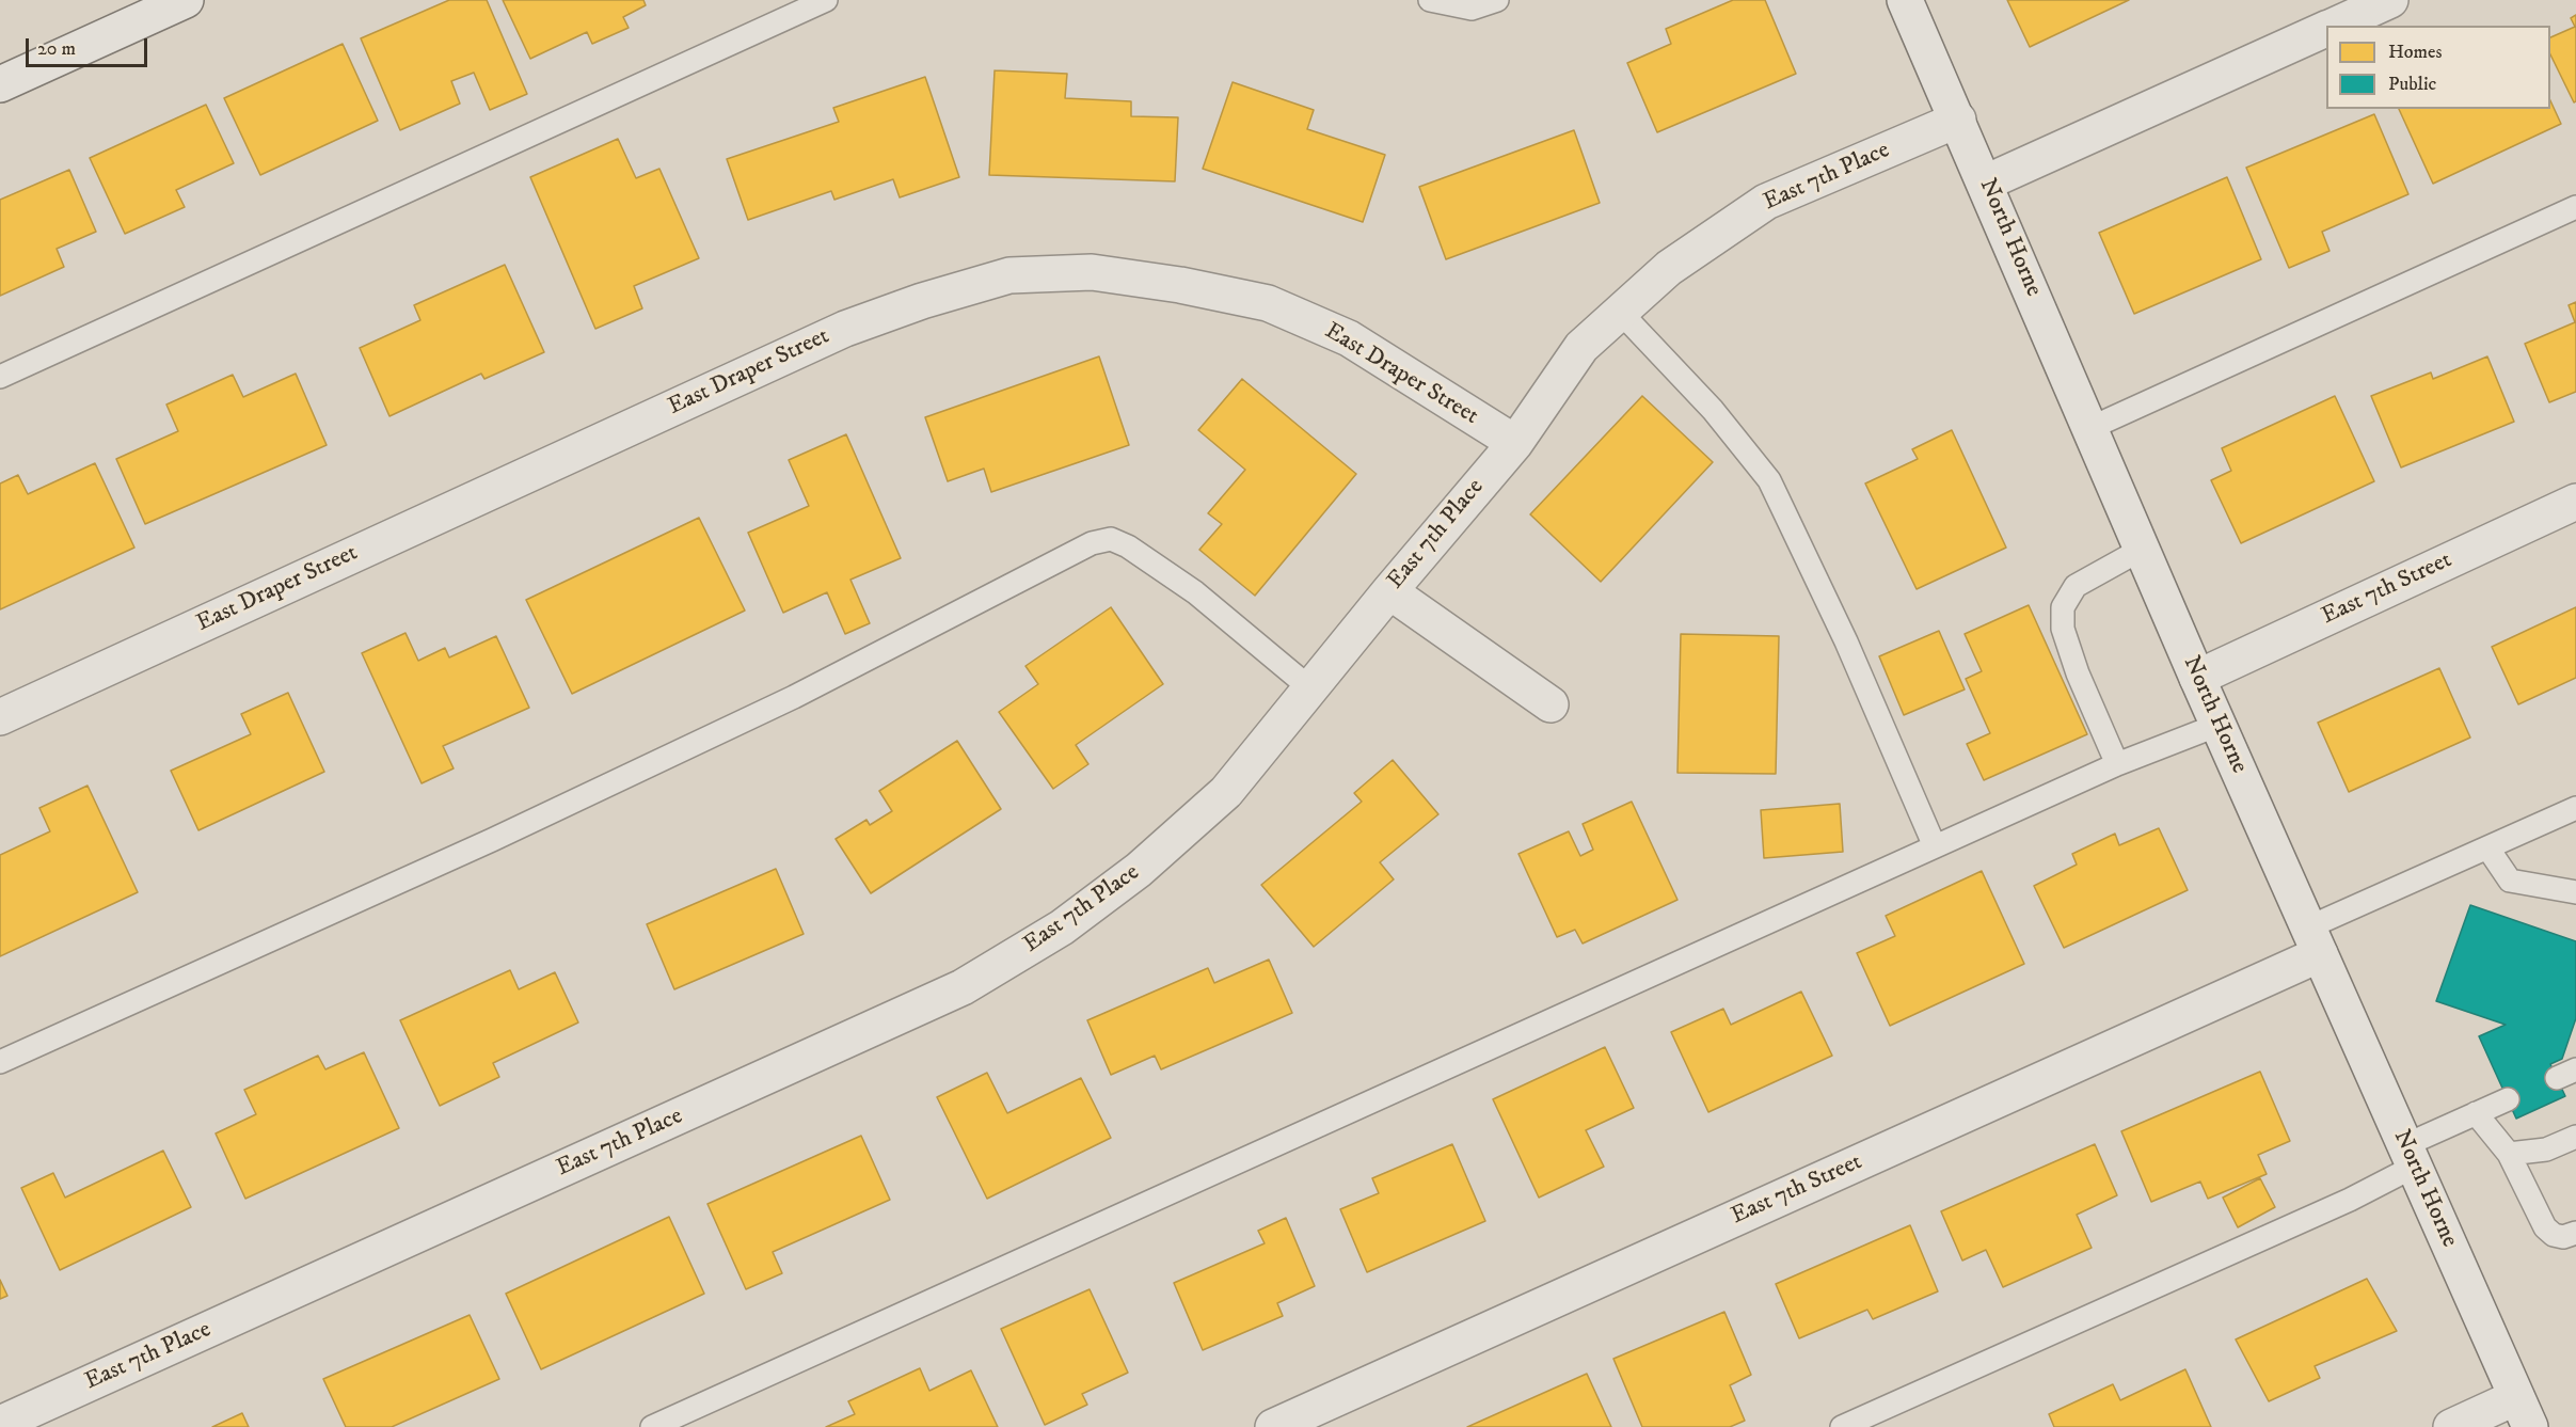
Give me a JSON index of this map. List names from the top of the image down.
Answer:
{
  "streets": {
    "street": [
      "East 7th Place",
      "North Horne",
      "East Draper Street",
      "East 7th Street"
    ]
  },
  "crossings": [
    ["East 7th Place", "North Horne"],
    ["East 7th Place", "East Draper Street"],
    ["North Horne", "East 7th Street"]
  ],
  "legend": ["Homes", "Public"],
  "scale_bar": "20 m"
}
